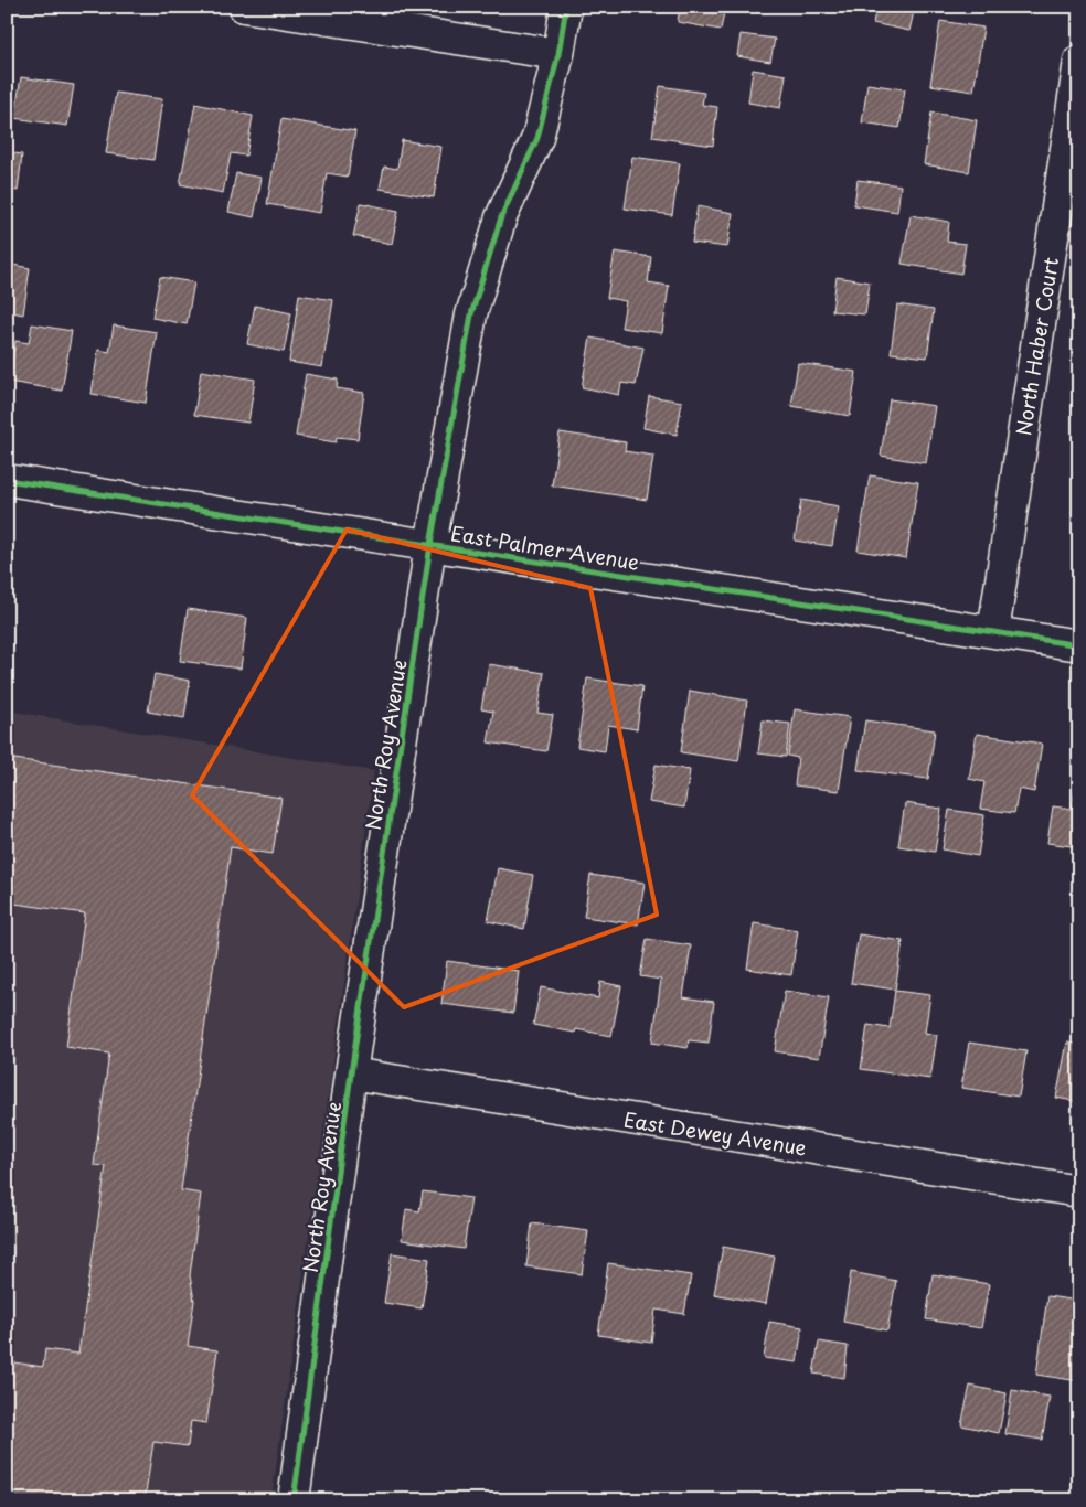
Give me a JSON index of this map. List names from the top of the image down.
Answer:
{
  "streets": {
    "street": [
      "North Haber Court",
      "East Palmer Avenue",
      "North Roy Avenue",
      "East Dewey Avenue"
    ]
  },
  "crossings": [
    ["North Haber Court", "East Palmer Avenue"],
    ["East Palmer Avenue", "North Roy Avenue"],
    ["North Roy Avenue", "East Dewey Avenue"]
  ]
}
